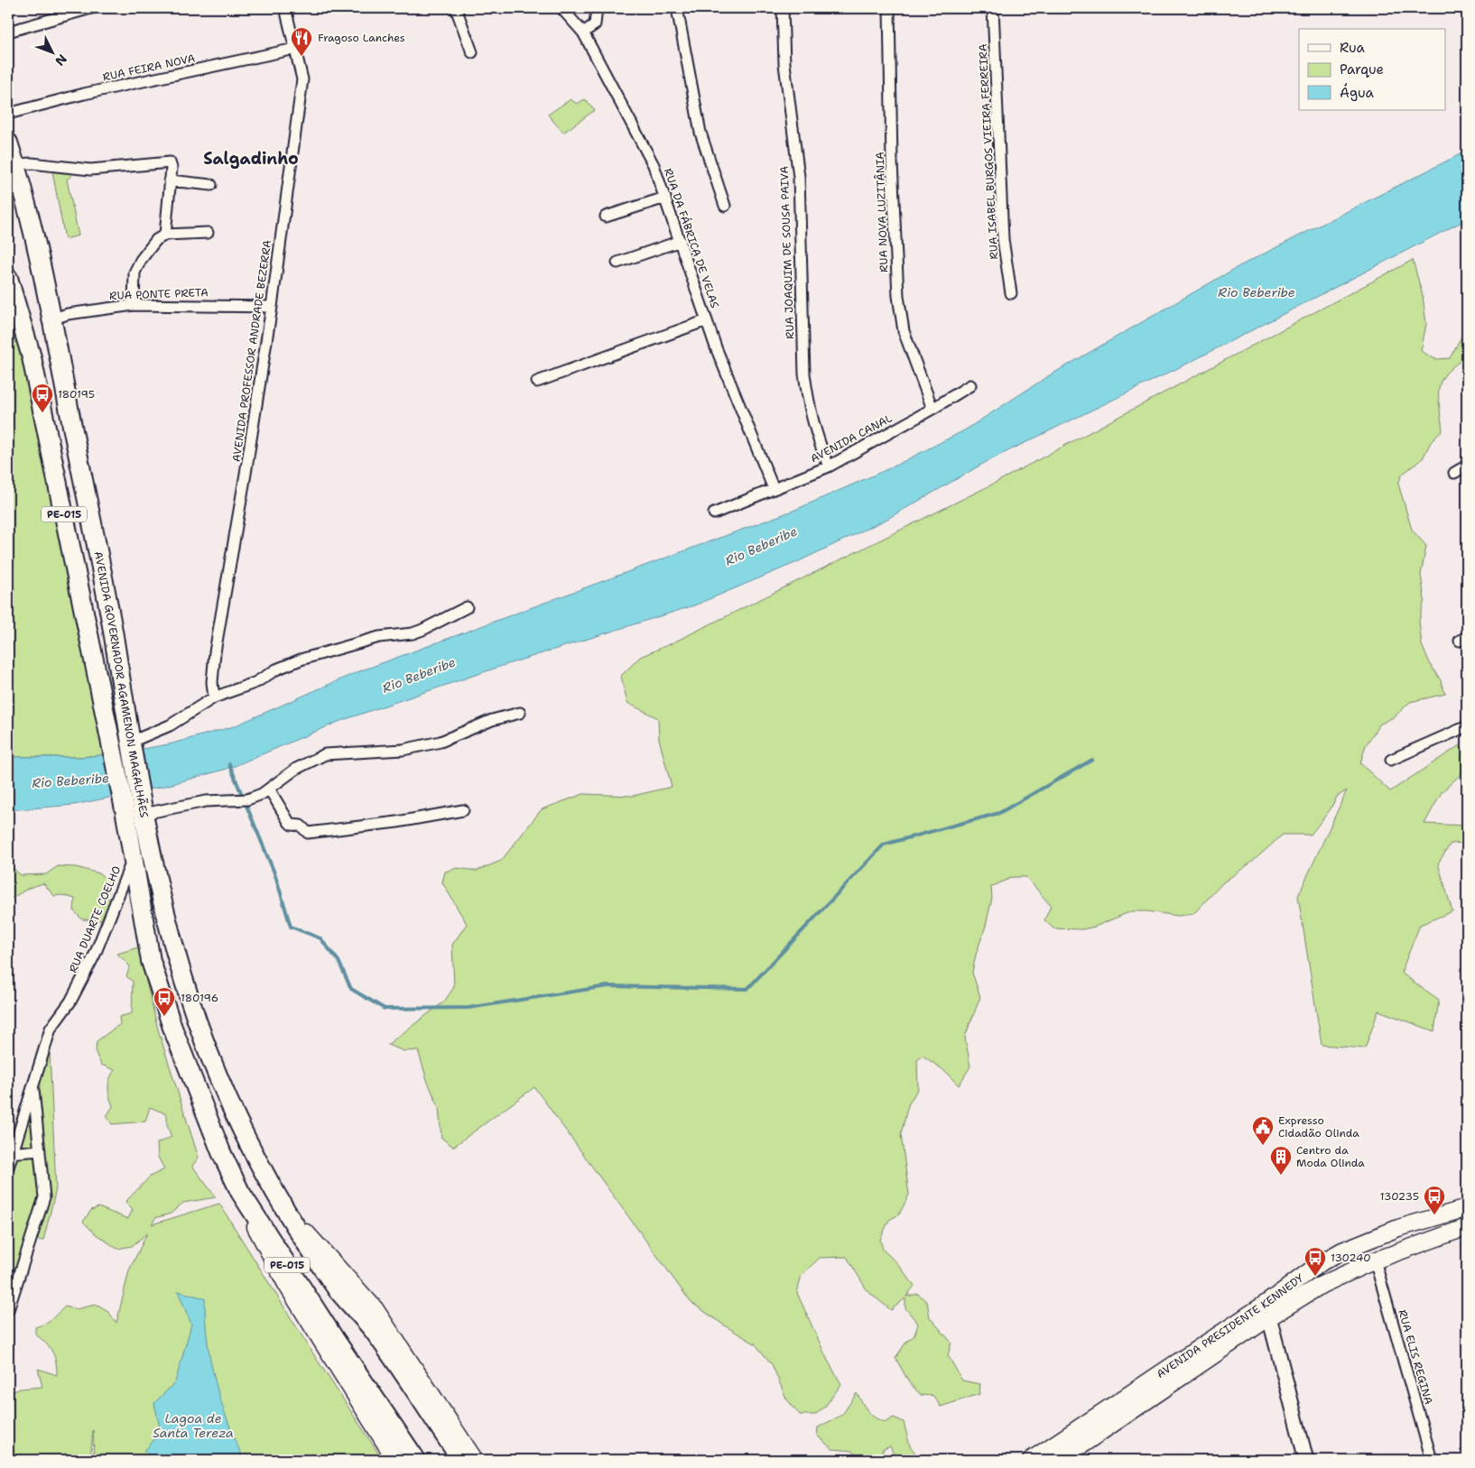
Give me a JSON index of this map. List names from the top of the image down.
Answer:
{
  "streets": {
    "highway": ["PE-015", "AVENIDA GOVERNADOR AGAMENON MAGALHÃES"],
    "main road": ["AVENIDA PRESIDENTE KENNEDY"],
    "street": [
      "RUA FEIRA NOVA",
      "RUA ISABEL BURGOS VIEIRA FERREIRA",
      "RUA NOVA LUZITÂNIA",
      "RUA DA FÁBRICA DE VELAS",
      "RUA JOAQUIM DE SOUSA PAIVA",
      "RUA PONTE PRETA",
      "AVENIDA PROFESSOR ANDRADE BEZERRA",
      "AVENIDA CANAL",
      "RUA DUARTE COELHO",
      "RUA ELIS REGINA"
    ]
  },
  "crossings": [
    ["RUA FEIRA NOVA", "AVENIDA PROFESSOR ANDRADE BEZERRA"],
    ["RUA NOVA LUZITÂNIA", "AVENIDA CANAL"],
    ["RUA DA FÁBRICA DE VELAS", "AVENIDA CANAL"],
    ["RUA JOAQUIM DE SOUSA PAIVA", "AVENIDA CANAL"],
    ["RUA PONTE PRETA", "AVENIDA PROFESSOR ANDRADE BEZERRA"],
    ["RUA PONTE PRETA", "AVENIDA GOVERNADOR AGAMENON MAGALHÃES"],
    ["AVENIDA GOVERNADOR AGAMENON MAGALHÃES", "RUA DUARTE COELHO"],
    ["AVENIDA PRESIDENTE KENNEDY", "RUA ELIS REGINA"]
  ],
  "districts": ["Salgadinho"],
  "water": ["Rio Beberibe", "Lagoa de Santa Tereza"],
  "places": {
    "restaurant": ["Fragoso Lanches"],
    "bus stop": [
      "180195",
      "180196",
      "130235",
      "130240"
    ],
    "public building": ["Expresso Cidadão Olinda"],
    "building": ["Centro da Moda Olinda"]
  },
  "legend": ["Rua", "Parque", "Água"],
  "north": "bottom right"
}
